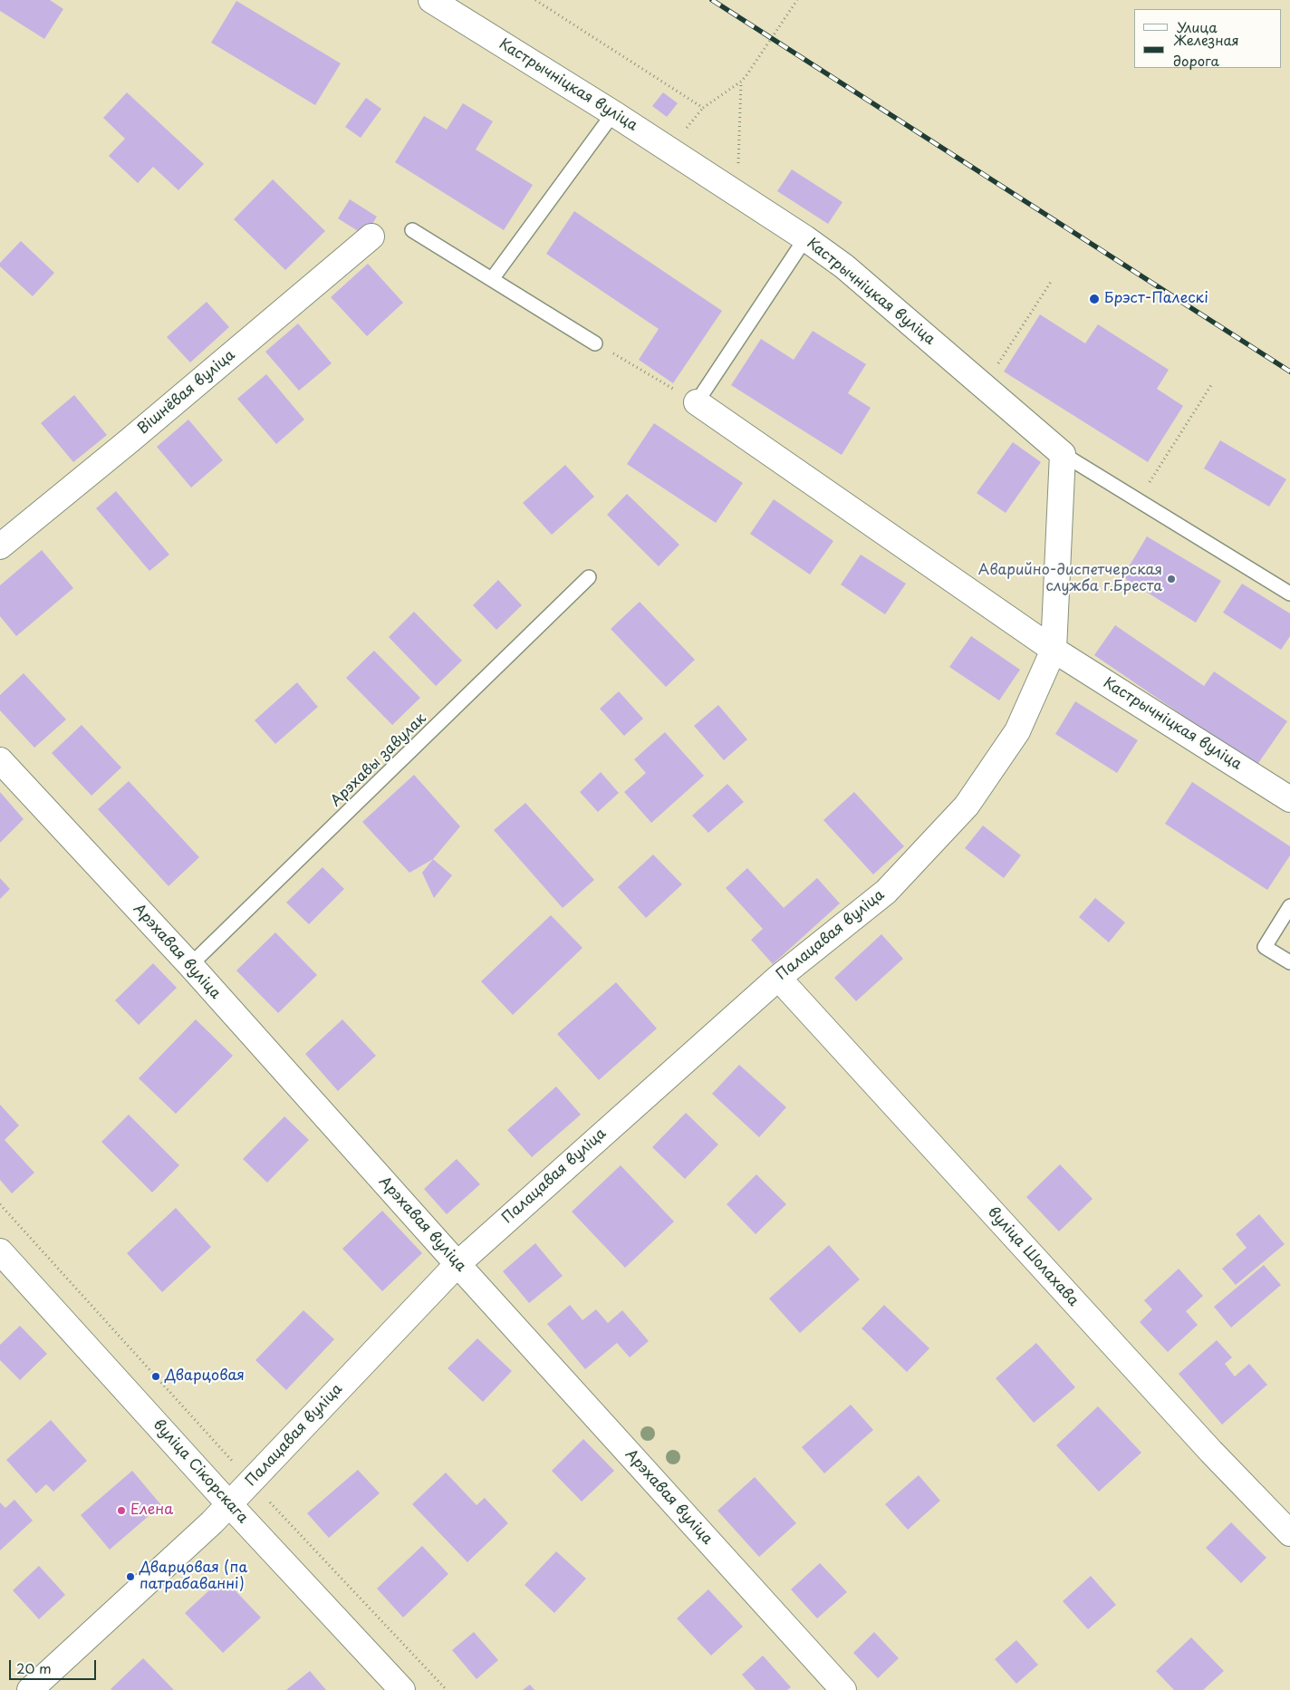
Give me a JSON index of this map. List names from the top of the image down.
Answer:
{
  "streets": {
    "street": [
      "Кастрычніцкая вуліца",
      "Вішнёвая вуліца",
      "Палацавая вуліца",
      "Арэхавая вуліца",
      "вуліца Шолахава",
      "вуліца Сікорскага"
    ],
    "lane": ["Арэхавы завулак"]
  },
  "crossings": [
    ["Кастрычніцкая вуліца", "Палацавая вуліца"],
    ["Арэхавы завулак", "Арэхавая вуліца"],
    ["Палацавая вуліца", "Арэхавая вуліца"],
    ["Палацавая вуліца", "вуліца Шолахава"],
    ["Палацавая вуліца", "вуліца Сікорскага"]
  ],
  "places": [
    "Брэст-Палескі",
    "Аварийно-диспетчерская служба г.Бреста",
    "Дварцовая",
    "Елена",
    "Дварцовая (па патрабаванні)"
  ],
  "legend": ["Улица", "Железная дорога"],
  "scale_bar": "20 m"
}
